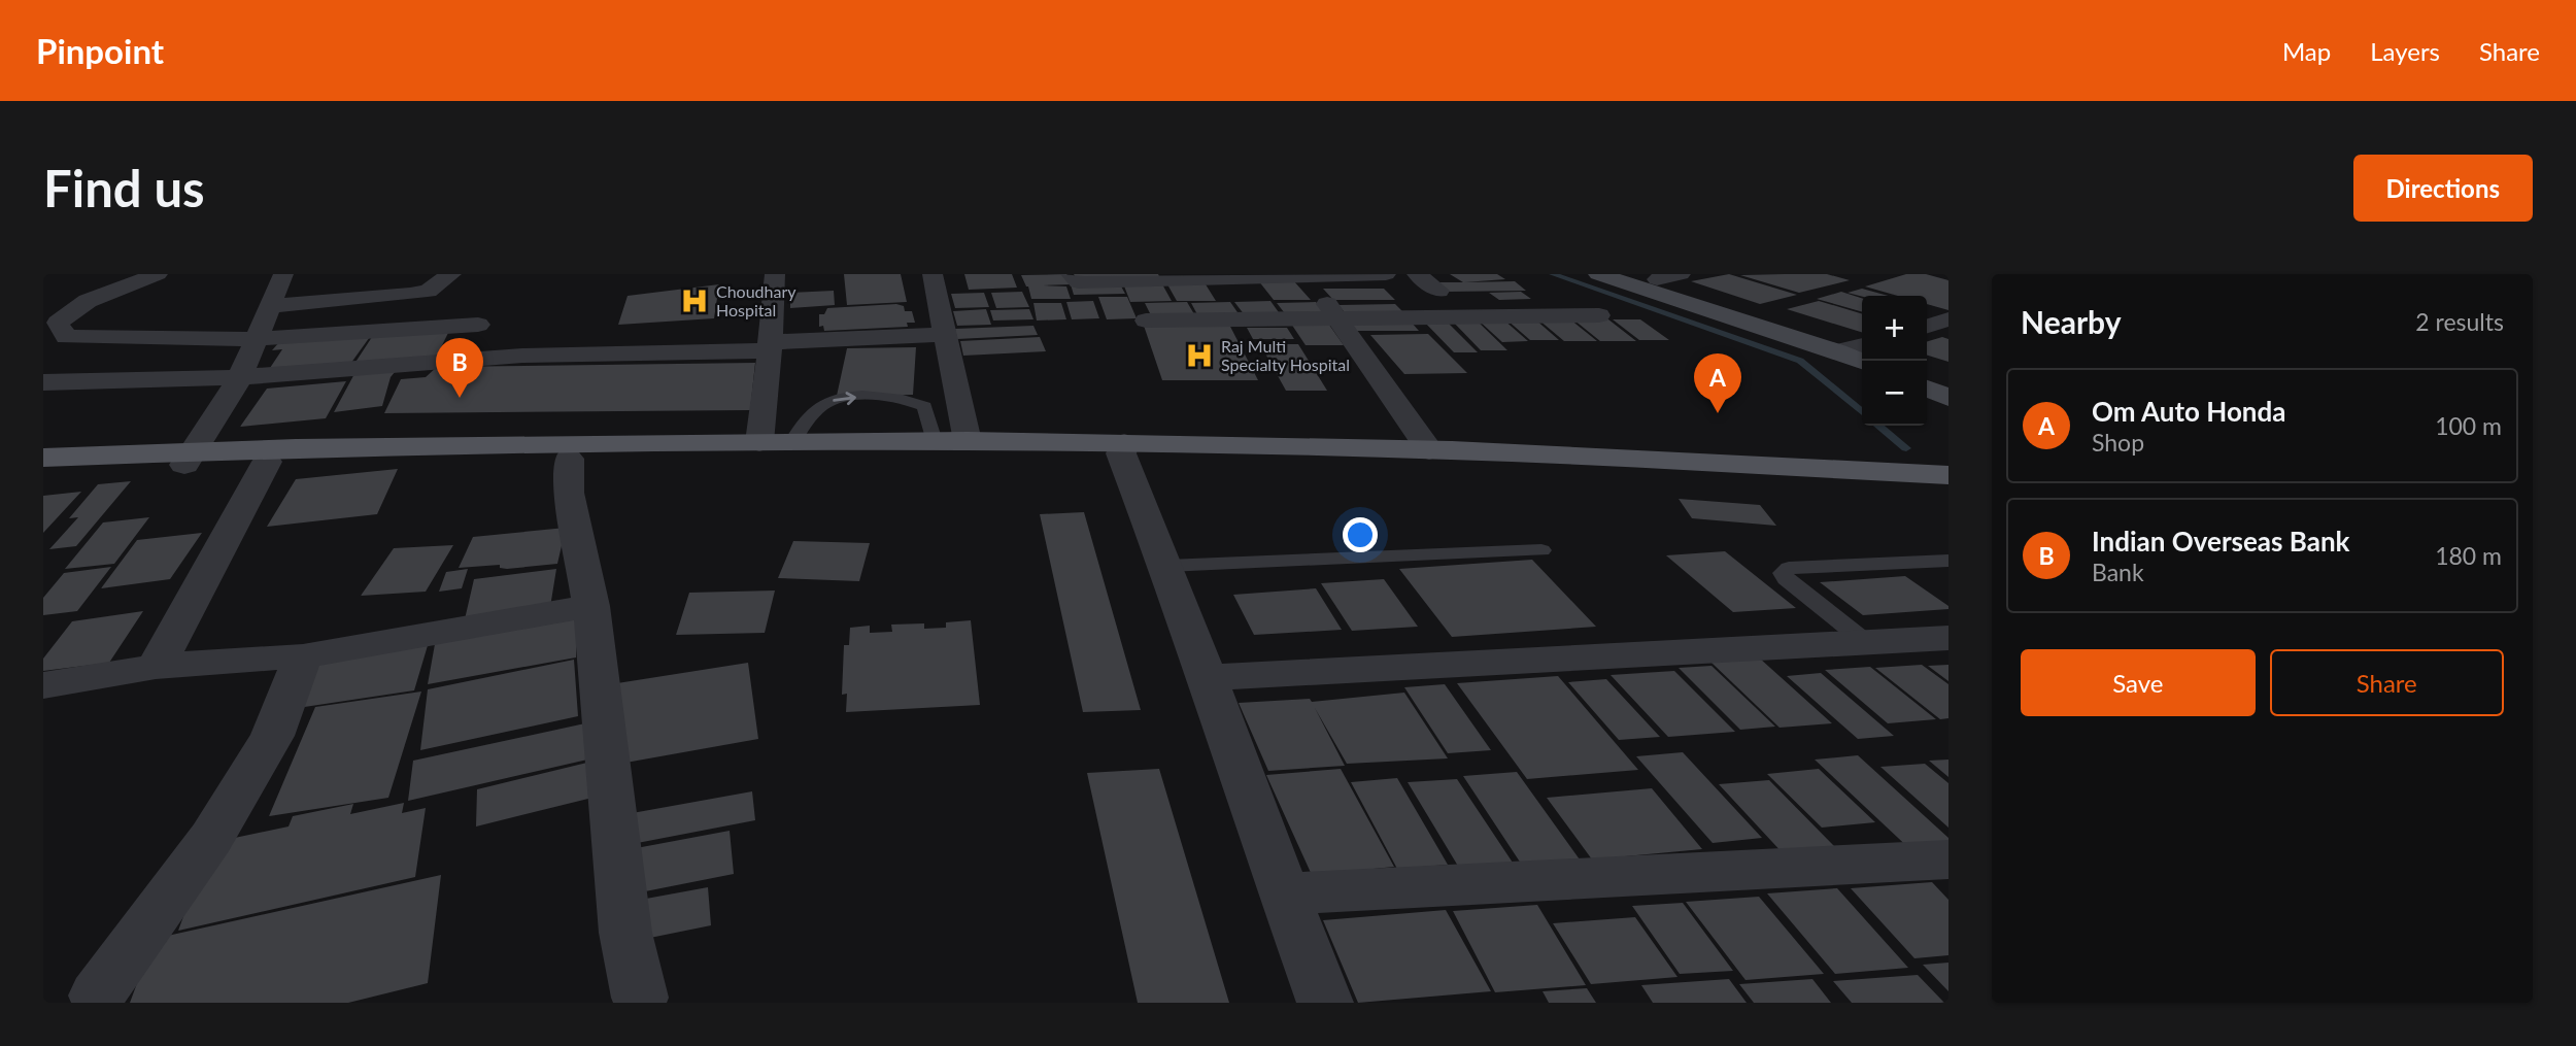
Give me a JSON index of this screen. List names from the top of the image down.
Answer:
{
  "places": {
    "hospital": ["Choudhary Hospital", "Raj Multi Specialty Hospital"]
  },
  "page": {
    "header": "Pinpoint",
    "nav": ["Map", "Layers", "Share"],
    "buttons": [
      "Directions",
      ["Save", "Share"]
    ],
    "title": "Find us",
    "heading": ["Nearby", "2 results"],
    "map_buttons": ["+", "−"],
    "pins": ["B", "A"],
    "list": [
      {
        "mark": "A",
        "name": "Om Auto Honda",
        "note": "Shop",
        "value": "100 m"
      },
      {
        "mark": "B",
        "name": "Indian Overseas Bank",
        "note": "Bank",
        "value": "180 m"
      }
    ]
  }
}
